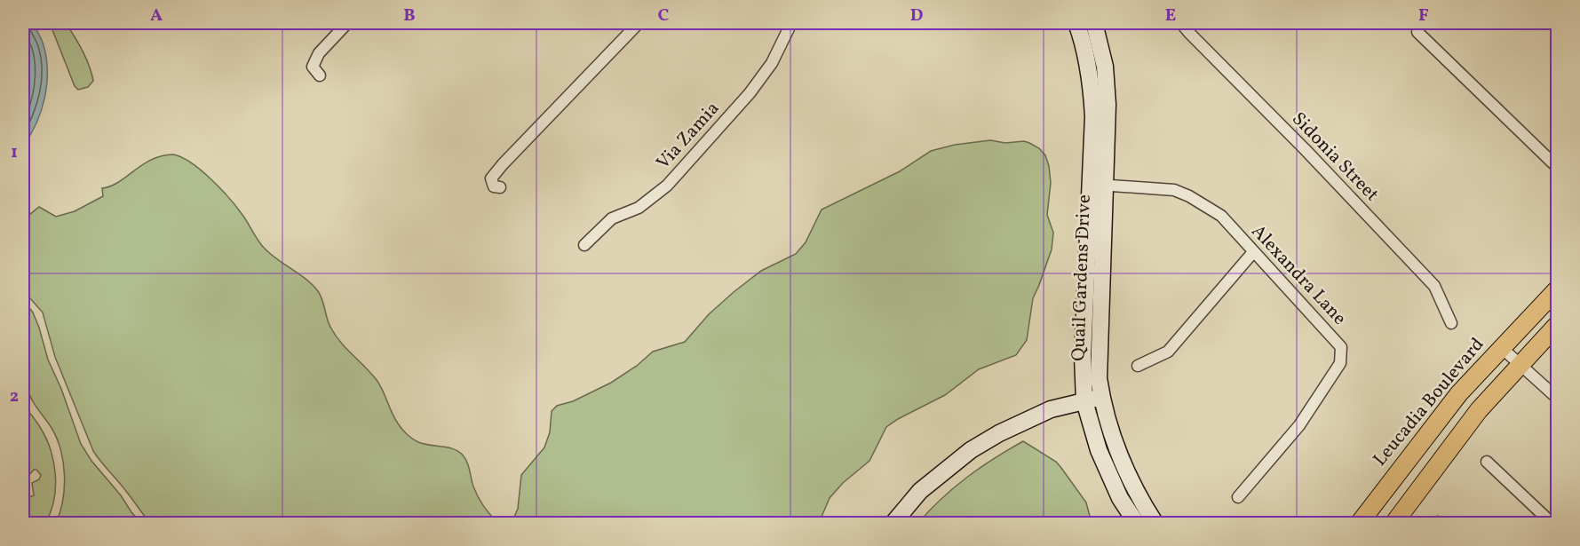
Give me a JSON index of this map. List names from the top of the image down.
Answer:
{
  "streets": {
    "main road": ["Quail Gardens Drive", "Leucadia Boulevard"],
    "street": ["Via Zamia", "Sidonia Street", "Alexandra Lane"]
  },
  "crossings": [
    ["Alexandra Lane", "Quail Gardens Drive"]
  ],
  "grid": {
    "columns": [
      "A",
      "B",
      "C",
      "D",
      "E",
      "F"
    ],
    "rows": ["1", "2"]
  }
}
